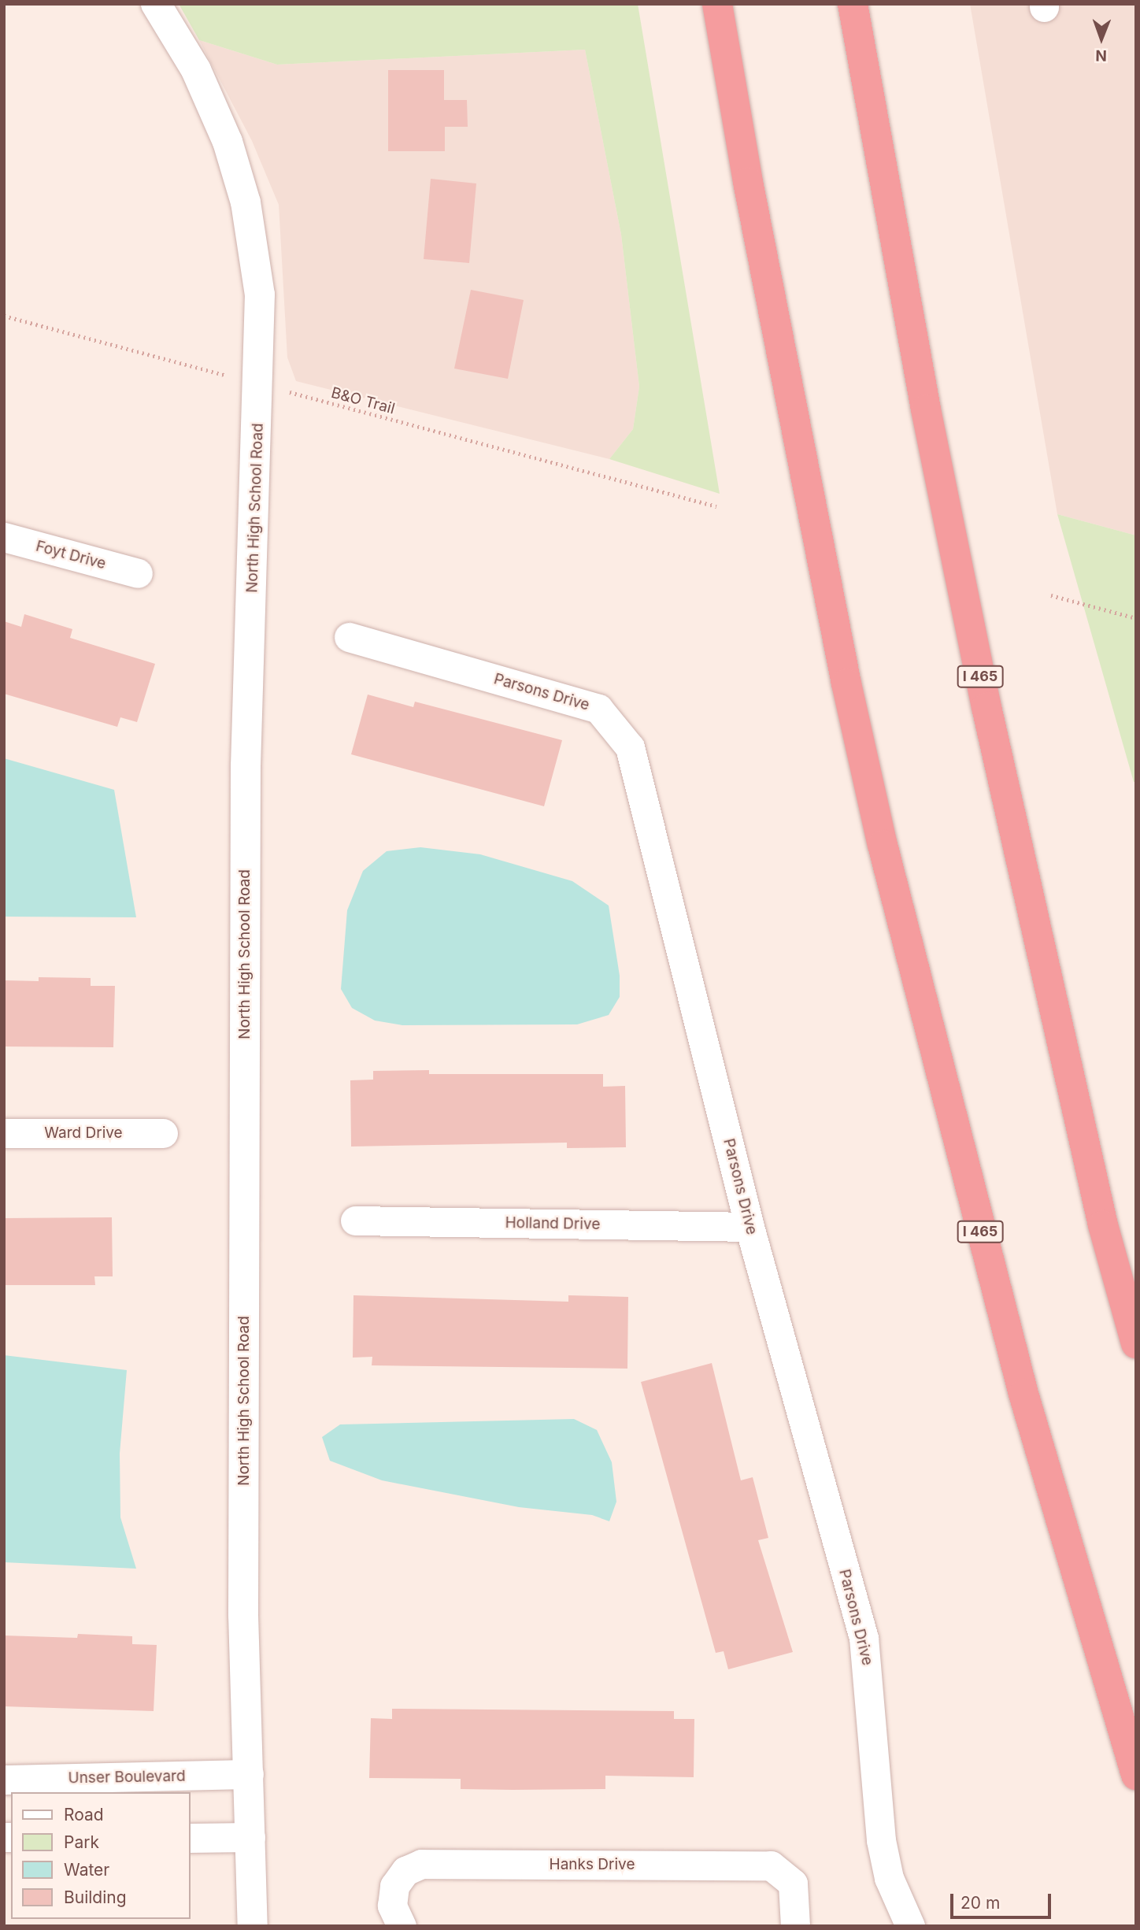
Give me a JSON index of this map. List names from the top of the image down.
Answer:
{
  "streets": {
    "highway": ["I 465"],
    "street": [
      "North High School Road",
      "Foyt Drive",
      "Parsons Drive",
      "Ward Drive",
      "Holland Drive",
      "Unser Boulevard",
      "Hanks Drive"
    ],
    "path": ["B&O Trail"]
  },
  "crossings": [
    ["B&O Trail", "North High School Road"],
    ["North High School Road", "Unser Boulevard"],
    ["Parsons Drive", "Holland Drive"]
  ],
  "legend": [
    "Road",
    "Park",
    "Water",
    "Building"
  ],
  "scale_bar": "20 m",
  "north": "bottom"
}
